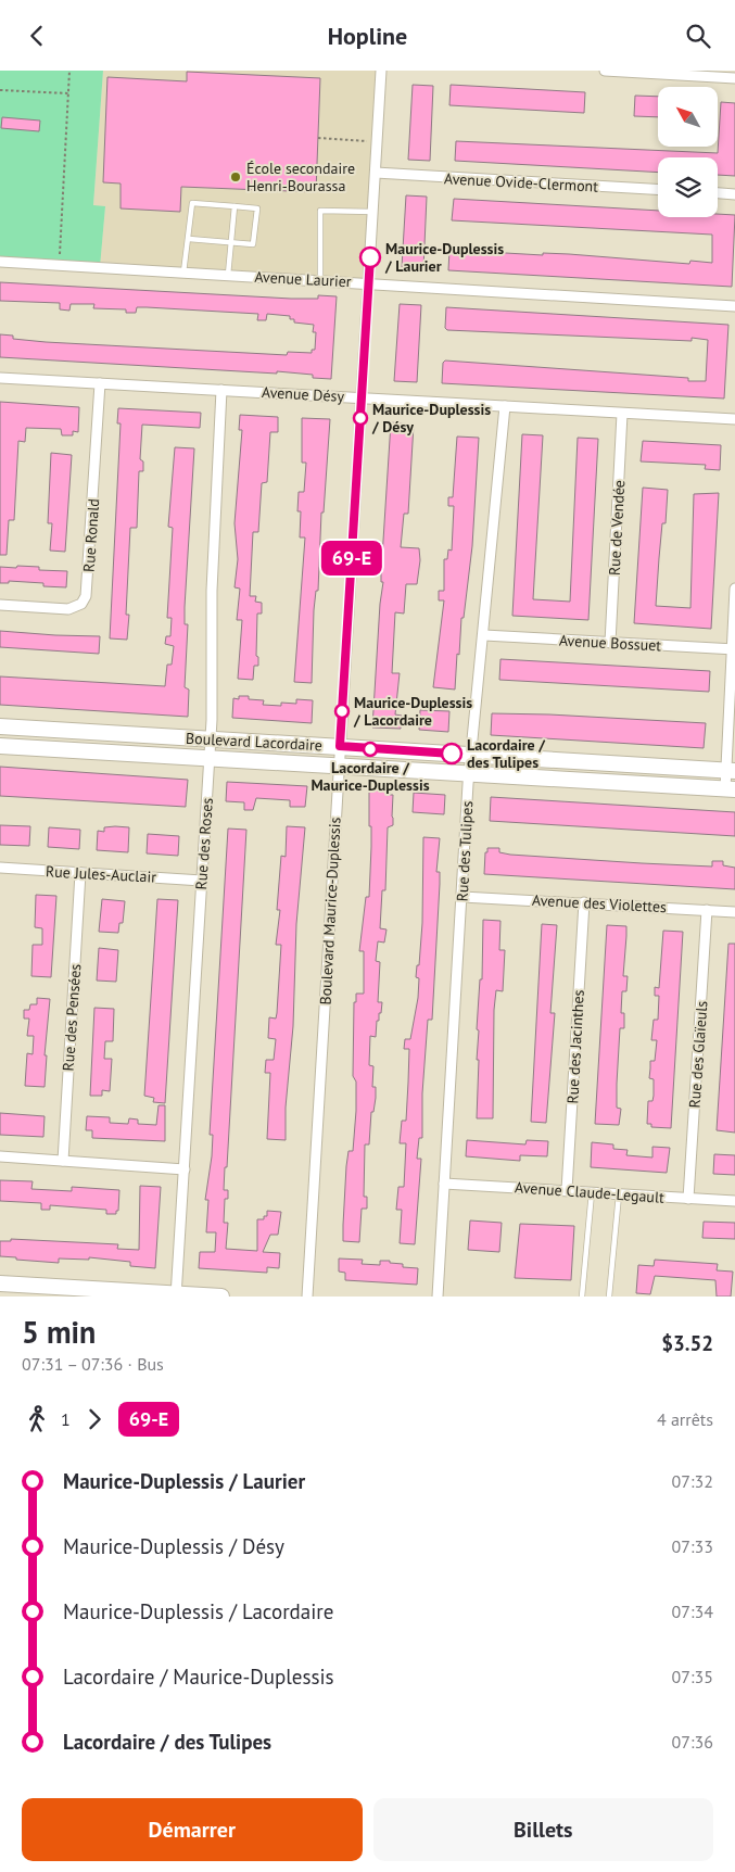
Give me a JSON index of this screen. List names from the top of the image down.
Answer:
{
  "streets": {
    "main road": ["Boulevard Lacordaire"],
    "street": [
      "Avenue Ovide-Clermont",
      "Avenue Laurier",
      "Avenue Désy",
      "Rue de Vendée",
      "Rue Ronald",
      "Avenue Bossuet",
      "Rue des Roses",
      "Rue des Tulipes",
      "Rue Jules-Auclair",
      "Avenue des Violettes",
      "Boulevard Maurice-Duplessis",
      "Rue des Pensées",
      "Rue des Jacinthes",
      "Rue des Glaïeuls",
      "Avenue Claude-Legault"
    ]
  },
  "crossings": [
    ["Avenue Ovide-Clermont", "Boulevard Maurice-Duplessis"],
    ["Avenue Laurier", "Boulevard Maurice-Duplessis"],
    ["Avenue Désy", "Rue de Vendée"],
    ["Avenue Désy", "Rue Ronald"],
    ["Avenue Désy", "Rue des Roses"],
    ["Avenue Désy", "Rue des Tulipes"],
    ["Avenue Désy", "Boulevard Maurice-Duplessis"],
    ["Rue de Vendée", "Avenue Bossuet"],
    ["Avenue Bossuet", "Rue des Tulipes"],
    ["Boulevard Lacordaire", "Rue des Roses"],
    ["Boulevard Lacordaire", "Rue des Tulipes"],
    ["Boulevard Lacordaire", "Boulevard Maurice-Duplessis"],
    ["Rue des Roses", "Rue Jules-Auclair"],
    ["Rue des Tulipes", "Avenue des Violettes"],
    ["Rue des Tulipes", "Avenue Claude-Legault"],
    ["Rue Jules-Auclair", "Rue des Pensées"],
    ["Avenue des Violettes", "Rue des Jacinthes"],
    ["Avenue des Violettes", "Rue des Glaïeuls"],
    ["Rue des Jacinthes", "Avenue Claude-Legault"],
    ["Rue des Glaïeuls", "Avenue Claude-Legault"]
  ],
  "places": [
    "École secondaire Henri-Bourassa",
    "Maurice-Duplessis / Laurier",
    "Maurice-Duplessis / Désy",
    "Maurice-Duplessis / Lacordaire",
    "Lacordaire / Maurice-Duplessis",
    "Lacordaire / des Tulipes"
  ],
  "lines": ["bus line 69-E"],
  "north": "top left",
  "page": {
    "header": "Hopline",
    "on_map": "69-E",
    "heading": ["5 min", "07:31 – 07:36 · Bus", "$3.52"],
    "legs": ["1", "69-E", "4 arrêts"],
    "list": [
      {
        "name": "Maurice-Duplessis / Laurier",
        "value": "07:32"
      },
      {
        "name": "Maurice-Duplessis / Désy",
        "value": "07:33"
      },
      {
        "name": "Maurice-Duplessis / Lacordaire",
        "value": "07:34"
      },
      {
        "name": "Lacordaire / Maurice-Duplessis",
        "value": "07:35"
      },
      {
        "name": "Lacordaire / des Tulipes",
        "value": "07:36"
      }
    ],
    "buttons": ["Démarrer", "Billets"]
  }
}
